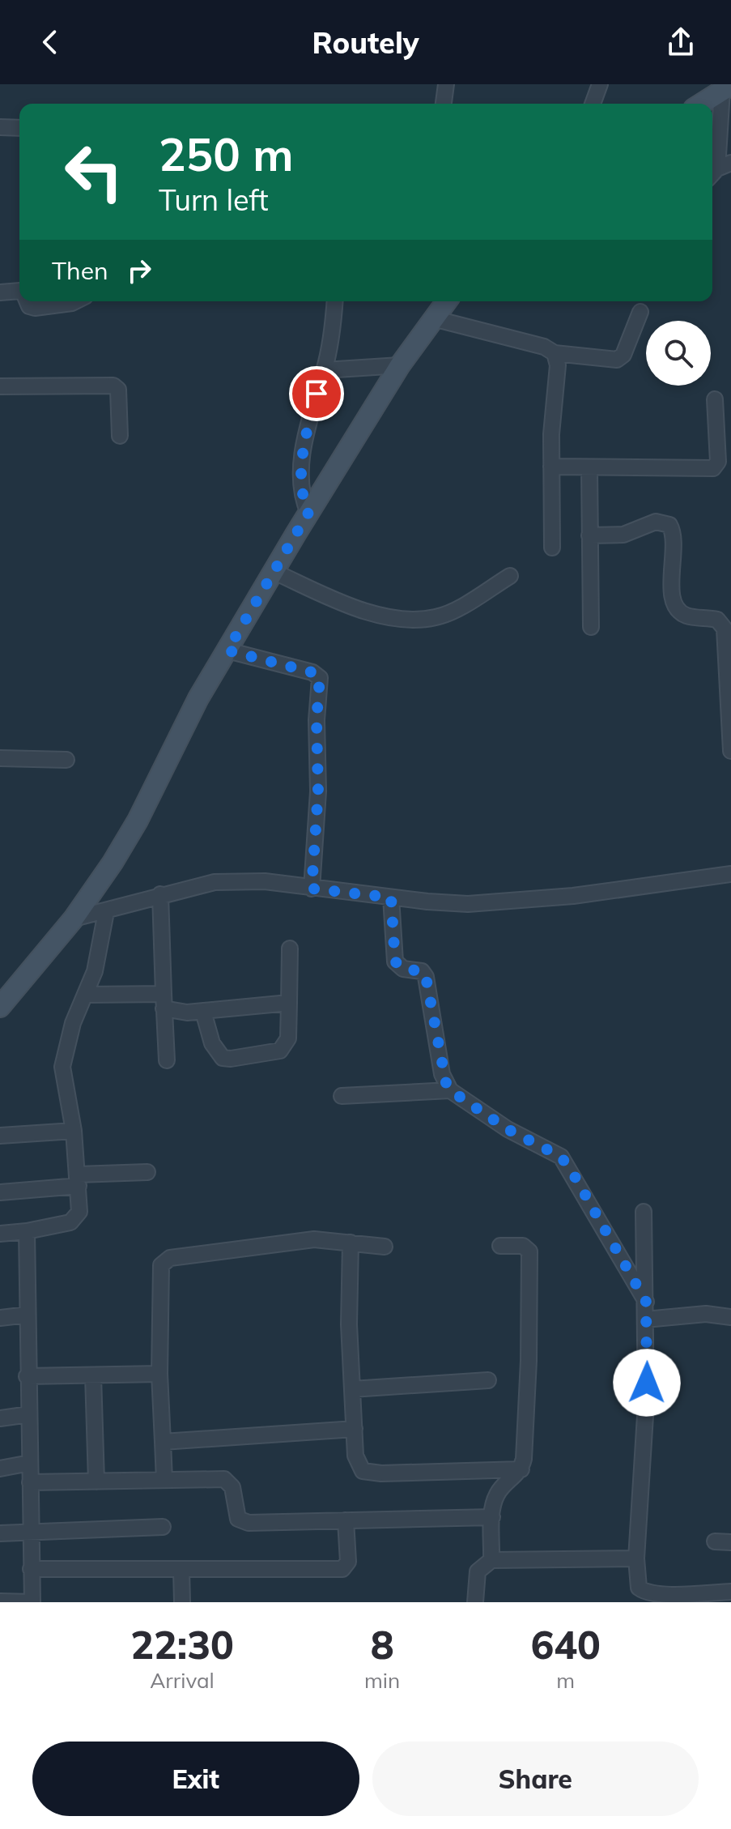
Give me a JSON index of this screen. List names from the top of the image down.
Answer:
{
  "page": {
    "header": "Routely",
    "turn": ["250 m", "Turn left"],
    "then": "Then",
    "eta": [
      "22:30",
      "Arrival",
      "8",
      "min",
      "640",
      "m"
    ],
    "buttons": ["Exit", "Share"]
  }
}
